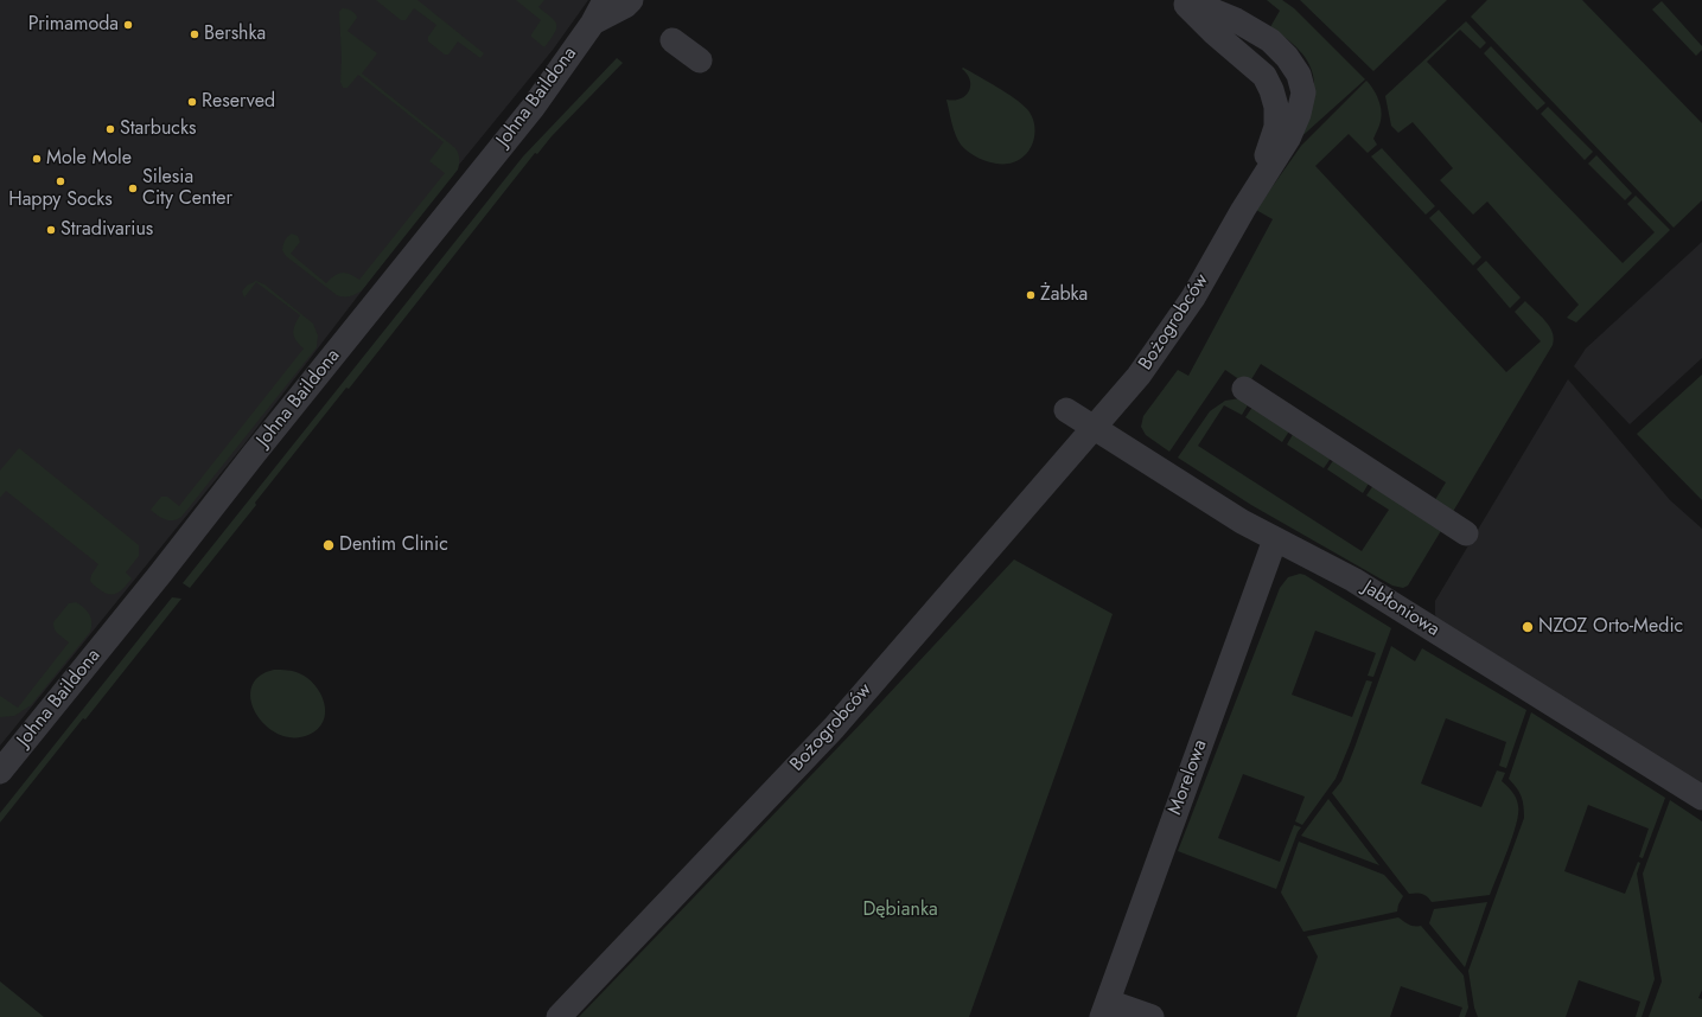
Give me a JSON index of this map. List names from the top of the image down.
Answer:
{
  "streets": {
    "street": [
      "Johna Baildona",
      "Bożogrobców",
      "Jabłoniowa",
      "Morelowa"
    ]
  },
  "crossings": [
    ["Bożogrobców", "Jabłoniowa"],
    ["Jabłoniowa", "Morelowa"]
  ],
  "parks": ["Dębianka"],
  "places": [
    "Primamoda",
    "Bershka",
    "Reserved",
    "Starbucks",
    "Mole Mole",
    "Happy Socks",
    "Silesia City Center",
    "Stradivarius",
    "Żabka",
    "Dentim Clinic",
    "NZOZ Orto-Medic"
  ]
}
